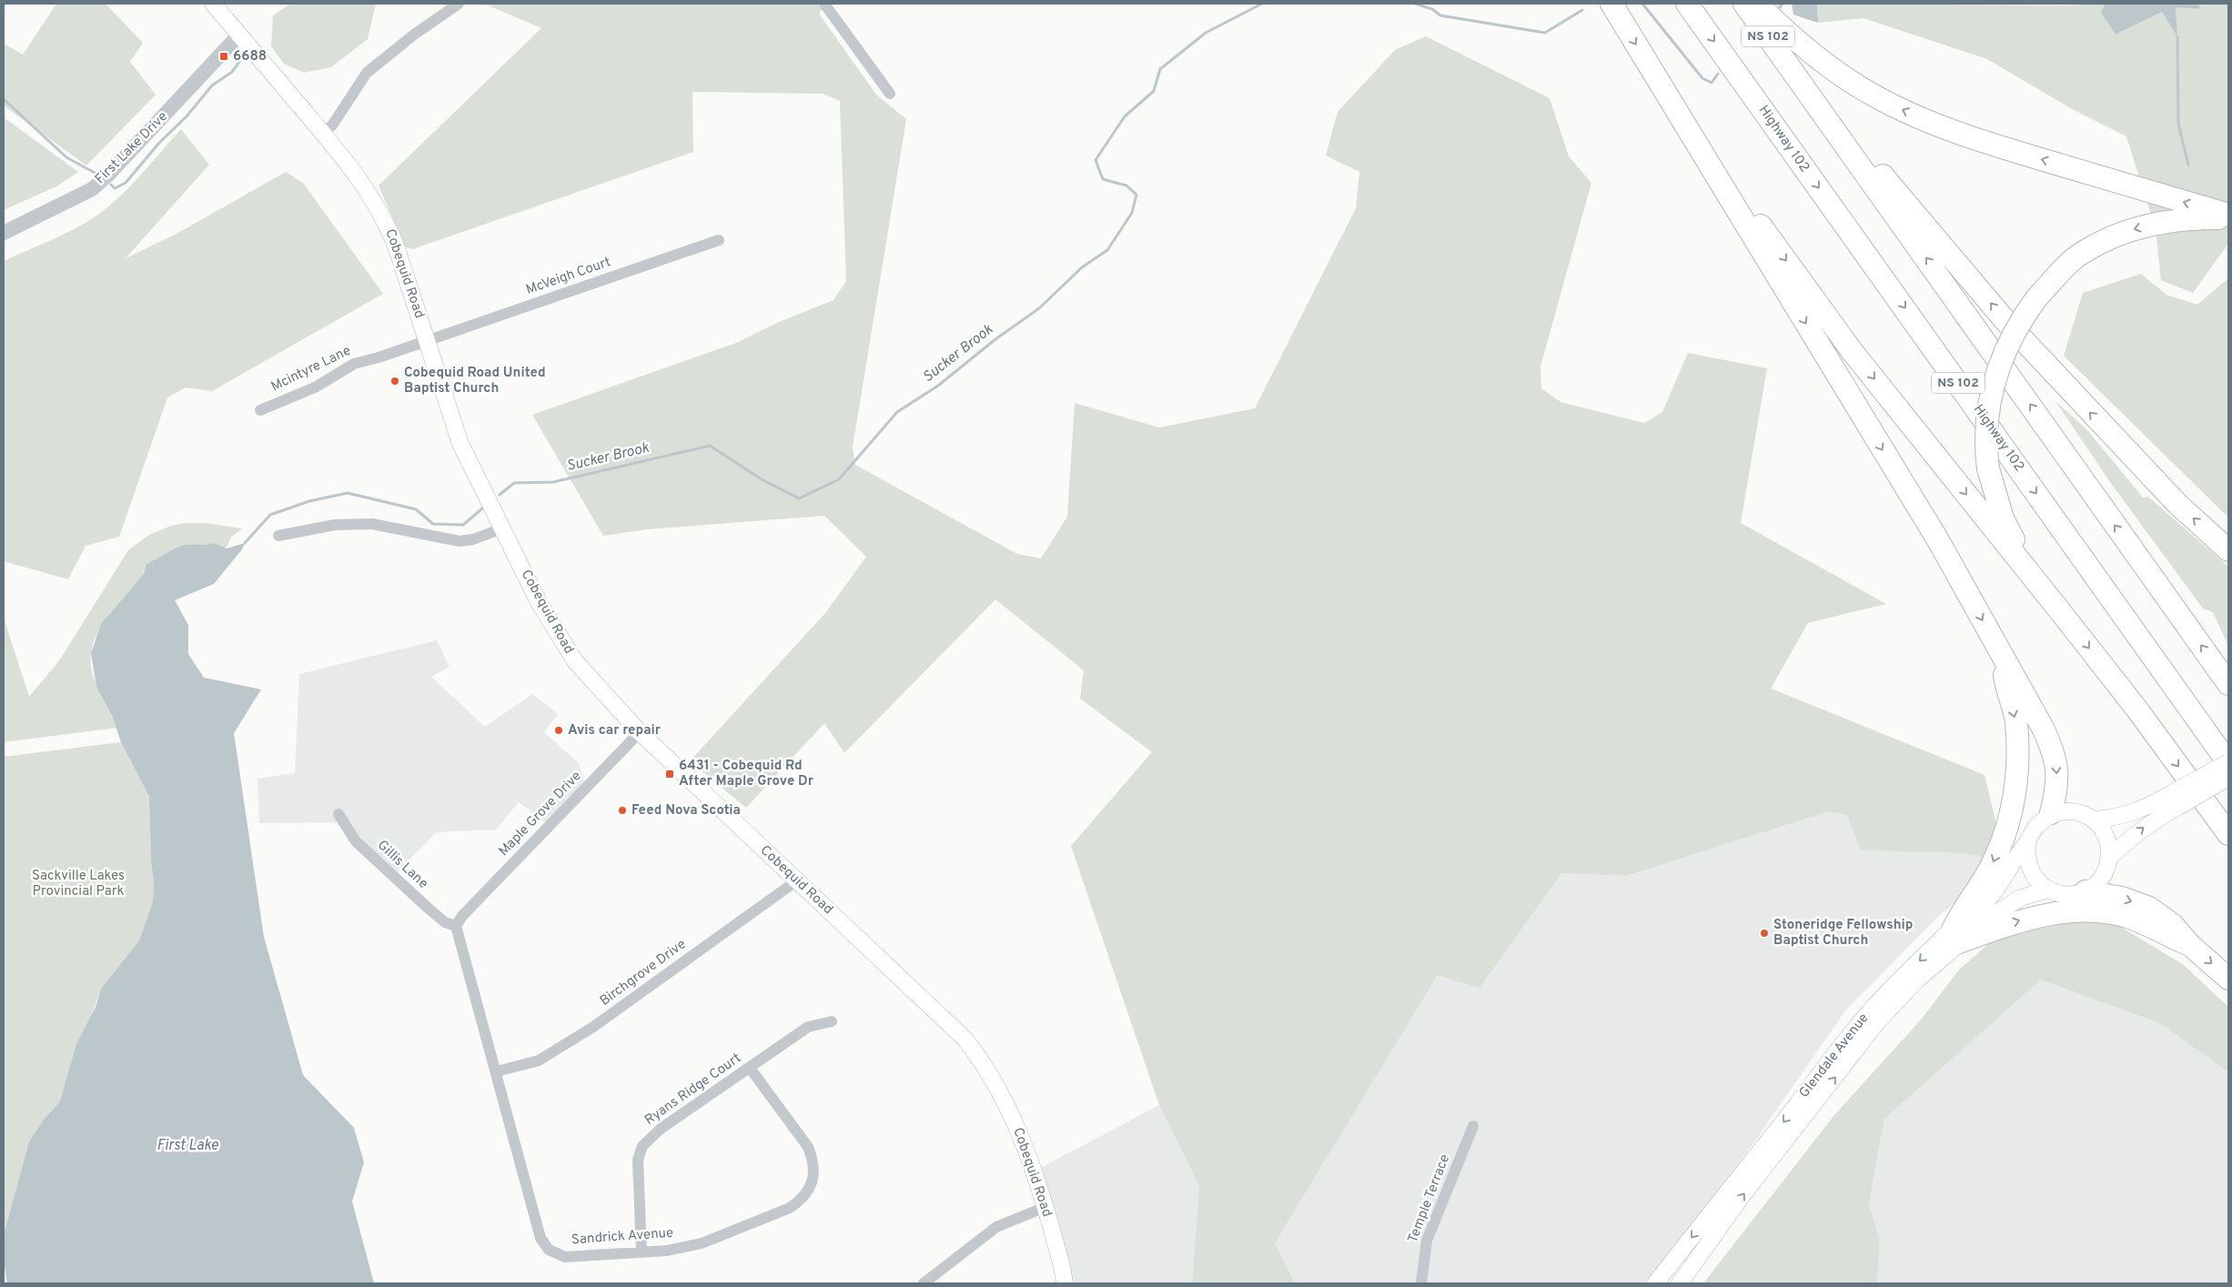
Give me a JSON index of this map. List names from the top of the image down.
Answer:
{
  "streets": {
    "highway": ["NS 102", "Highway 102"],
    "main road": ["Cobequid Road", "Glendale Avenue"],
    "street": [
      "First Lake Drive",
      "McVeigh Court",
      "Mcintyre Lane",
      "Maple Grove Drive",
      "Gillis Lane",
      "Birchgrove Drive",
      "Ryans Ridge Court",
      "Temple Terrace",
      "Sandrick Avenue"
    ]
  },
  "crossings": [
    ["First Lake Drive", "Cobequid Road"],
    ["Cobequid Road", "McVeigh Court"],
    ["Cobequid Road", "Mcintyre Lane"],
    ["Cobequid Road", "Maple Grove Drive"],
    ["Cobequid Road", "Birchgrove Drive"],
    ["McVeigh Court", "Mcintyre Lane"],
    ["Maple Grove Drive", "Gillis Lane"],
    ["Maple Grove Drive", "Sandrick Avenue"],
    ["Gillis Lane", "Sandrick Avenue"],
    ["Birchgrove Drive", "Sandrick Avenue"],
    ["Ryans Ridge Court", "Sandrick Avenue"]
  ],
  "water": ["Sucker Brook", "First Lake"],
  "parks": ["Sackville Lakes Provincial Park"],
  "places": {
    "transit": ["6688", "6431 - Cobequid Rd After Maple Grove Dr"],
    "other": [
      "Cobequid Road United Baptist Church",
      "Avis car repair",
      "Feed Nova Scotia",
      "Stoneridge Fellowship Baptist Church"
    ]
  }
}
